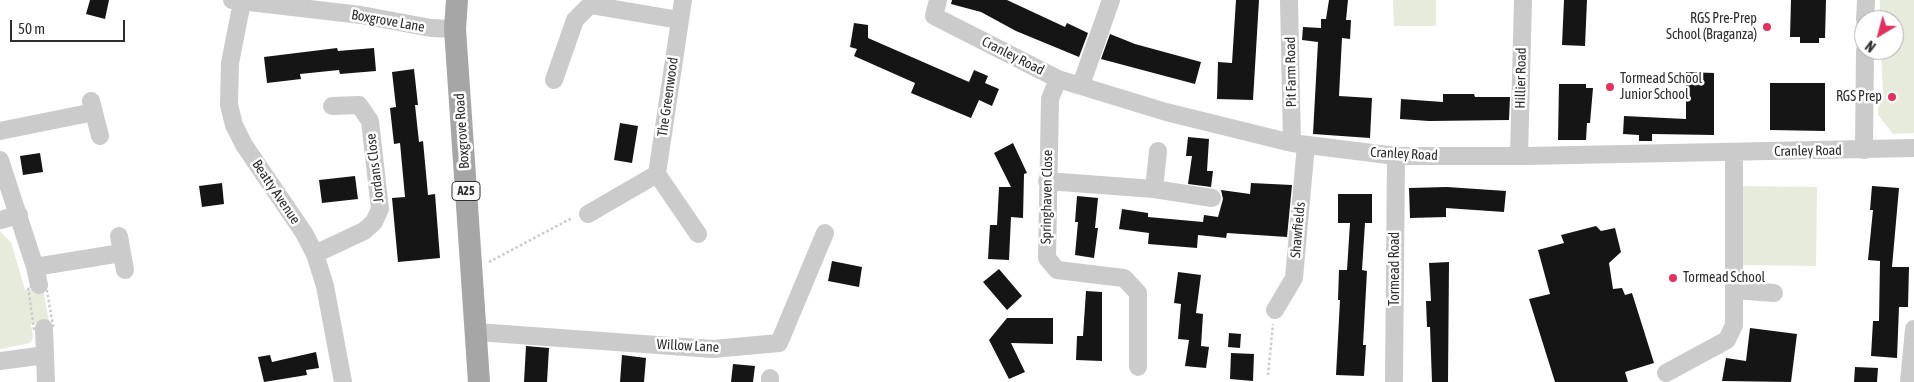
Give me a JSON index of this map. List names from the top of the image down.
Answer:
{
  "streets": {
    "main road": ["Boxgrove Road", "A25"],
    "street": [
      "Boxgrove Lane",
      "Cranley Road",
      "Pit Farm Road",
      "Hillier Road",
      "The Greenwood",
      "Jordans Close",
      "Beatty Avenue",
      "Springhaven Close",
      "Shawfields",
      "Tormead Road",
      "Willow Lane"
    ]
  },
  "crossings": [
    ["Boxgrove Lane", "Boxgrove Road"],
    ["Boxgrove Lane", "Beatty Avenue"],
    ["Cranley Road", "Pit Farm Road"],
    ["Cranley Road", "Hillier Road"],
    ["Cranley Road", "Springhaven Close"],
    ["Cranley Road", "Shawfields"],
    ["Cranley Road", "Tormead Road"],
    ["Pit Farm Road", "Shawfields"],
    ["Boxgrove Road", "Willow Lane"],
    ["Jordans Close", "Beatty Avenue"]
  ],
  "places": [
    "RGS Pre-Prep School (Braganza)",
    "Tormead School Junior School",
    "RGS Prep",
    "Tormead School"
  ],
  "scale_bar": "50 m",
  "north": "bottom left"
}
